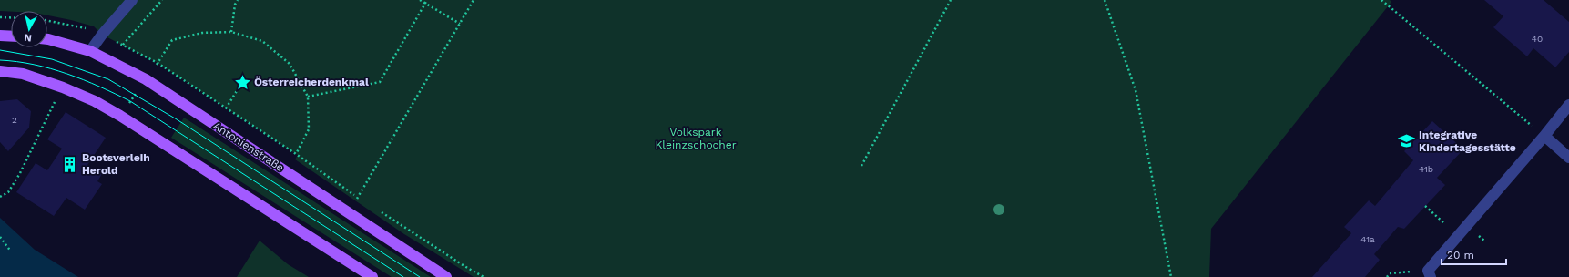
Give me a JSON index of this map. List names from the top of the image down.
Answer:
{
  "streets": {
    "main road": ["Antonienstraße"]
  },
  "parks": ["Volkspark Kleinzschocher"],
  "places": {
    "place": ["Österreicherdenkmal"],
    "school or university": ["Integrative Kindertagesstätte"],
    "building": ["Bootsverleih Herold"]
  },
  "house_numbers": [
    "40",
    "2",
    "41b",
    "41a"
  ],
  "scale_bar": "20 m",
  "north": "bottom"
}
